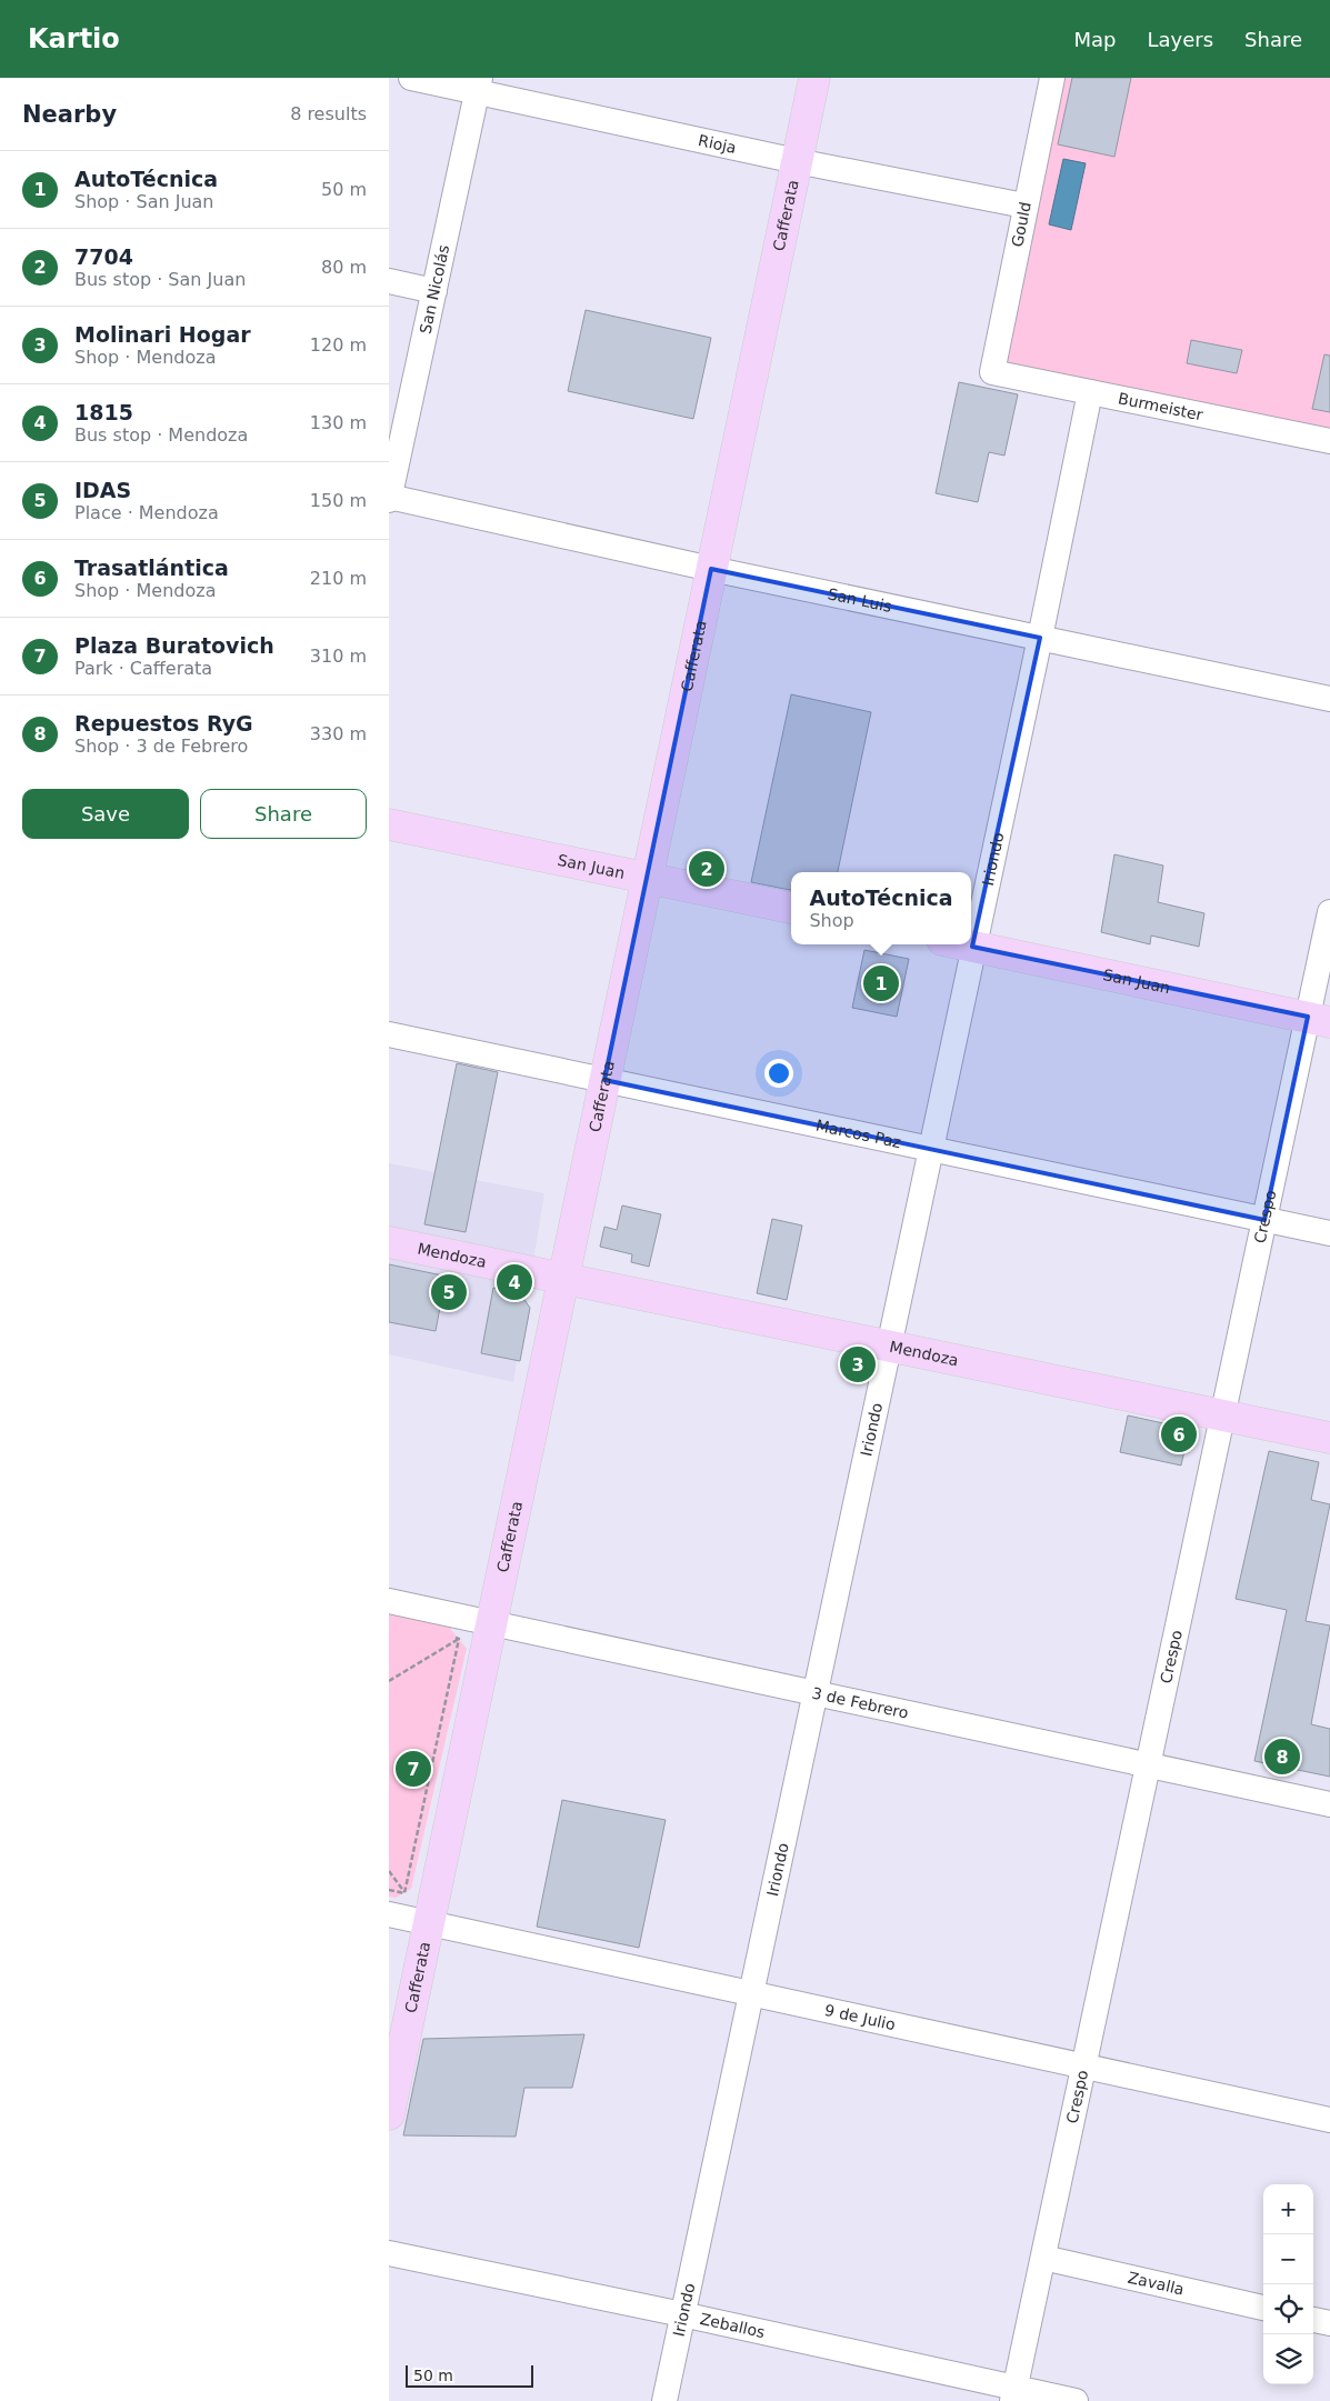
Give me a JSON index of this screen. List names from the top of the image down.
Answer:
{
  "streets": {
    "main road": ["Cafferata", "San Juan", "Mendoza"],
    "street": [
      "Rioja",
      "Gould",
      "San Nicolás",
      "Burmeister",
      "San Luis",
      "Iriondo",
      "Marcos Paz",
      "Crespo",
      "3 de Febrero",
      "9 de Julio",
      "Zavalla",
      "Zeballos"
    ]
  },
  "crossings": [
    ["Rioja", "Cafferata"],
    ["Rioja", "Gould"],
    ["Rioja", "San Nicolás"],
    ["Cafferata", "San Luis"],
    ["Cafferata", "San Juan"],
    ["Cafferata", "Marcos Paz"],
    ["Cafferata", "Mendoza"],
    ["Cafferata", "3 de Febrero"],
    ["Cafferata", "9 de Julio"],
    ["Gould", "Burmeister"],
    ["San Nicolás", "San Luis"],
    ["Burmeister", "Iriondo"],
    ["San Luis", "Iriondo"],
    ["Iriondo", "San Juan"],
    ["Iriondo", "Marcos Paz"],
    ["Iriondo", "Mendoza"],
    ["Iriondo", "3 de Febrero"],
    ["Iriondo", "9 de Julio"],
    ["Iriondo", "Zeballos"],
    ["San Juan", "Crespo"],
    ["Marcos Paz", "Crespo"],
    ["Crespo", "Mendoza"],
    ["Crespo", "3 de Febrero"],
    ["Crespo", "9 de Julio"],
    ["Crespo", "Zavalla"],
    ["Crespo", "Zeballos"]
  ],
  "scale_bar": "50 m",
  "page": {
    "header": "Kartio",
    "nav": ["Map", "Layers", "Share"],
    "heading": ["Nearby", "8 results"],
    "list": [
      {
        "mark": "1",
        "name": "AutoTécnica",
        "note": "Shop · San Juan",
        "value": "50 m"
      },
      {
        "mark": "2",
        "name": "7704",
        "note": "Bus stop · San Juan",
        "value": "80 m"
      },
      {
        "mark": "3",
        "name": "Molinari Hogar",
        "note": "Shop · Mendoza",
        "value": "120 m"
      },
      {
        "mark": "4",
        "name": "1815",
        "note": "Bus stop · Mendoza",
        "value": "130 m"
      },
      {
        "mark": "5",
        "name": "IDAS",
        "note": "Place · Mendoza",
        "value": "150 m"
      },
      {
        "mark": "6",
        "name": "Trasatlántica",
        "note": "Shop · Mendoza",
        "value": "210 m"
      },
      {
        "mark": "7",
        "name": "Plaza Buratovich",
        "note": "Park · Cafferata",
        "value": "310 m"
      },
      {
        "mark": "8",
        "name": "Repuestos RyG",
        "note": "Shop · 3 de Febrero",
        "value": "330 m"
      }
    ],
    "buttons": ["Save", "Share"],
    "pins": [
      "2",
      "1",
      "4",
      "5",
      "3",
      "6",
      "8",
      "7"
    ],
    "popup": ["AutoTécnica", "Shop"],
    "map_buttons": ["+", "−"],
    "scale": "50 m"
  }
}
